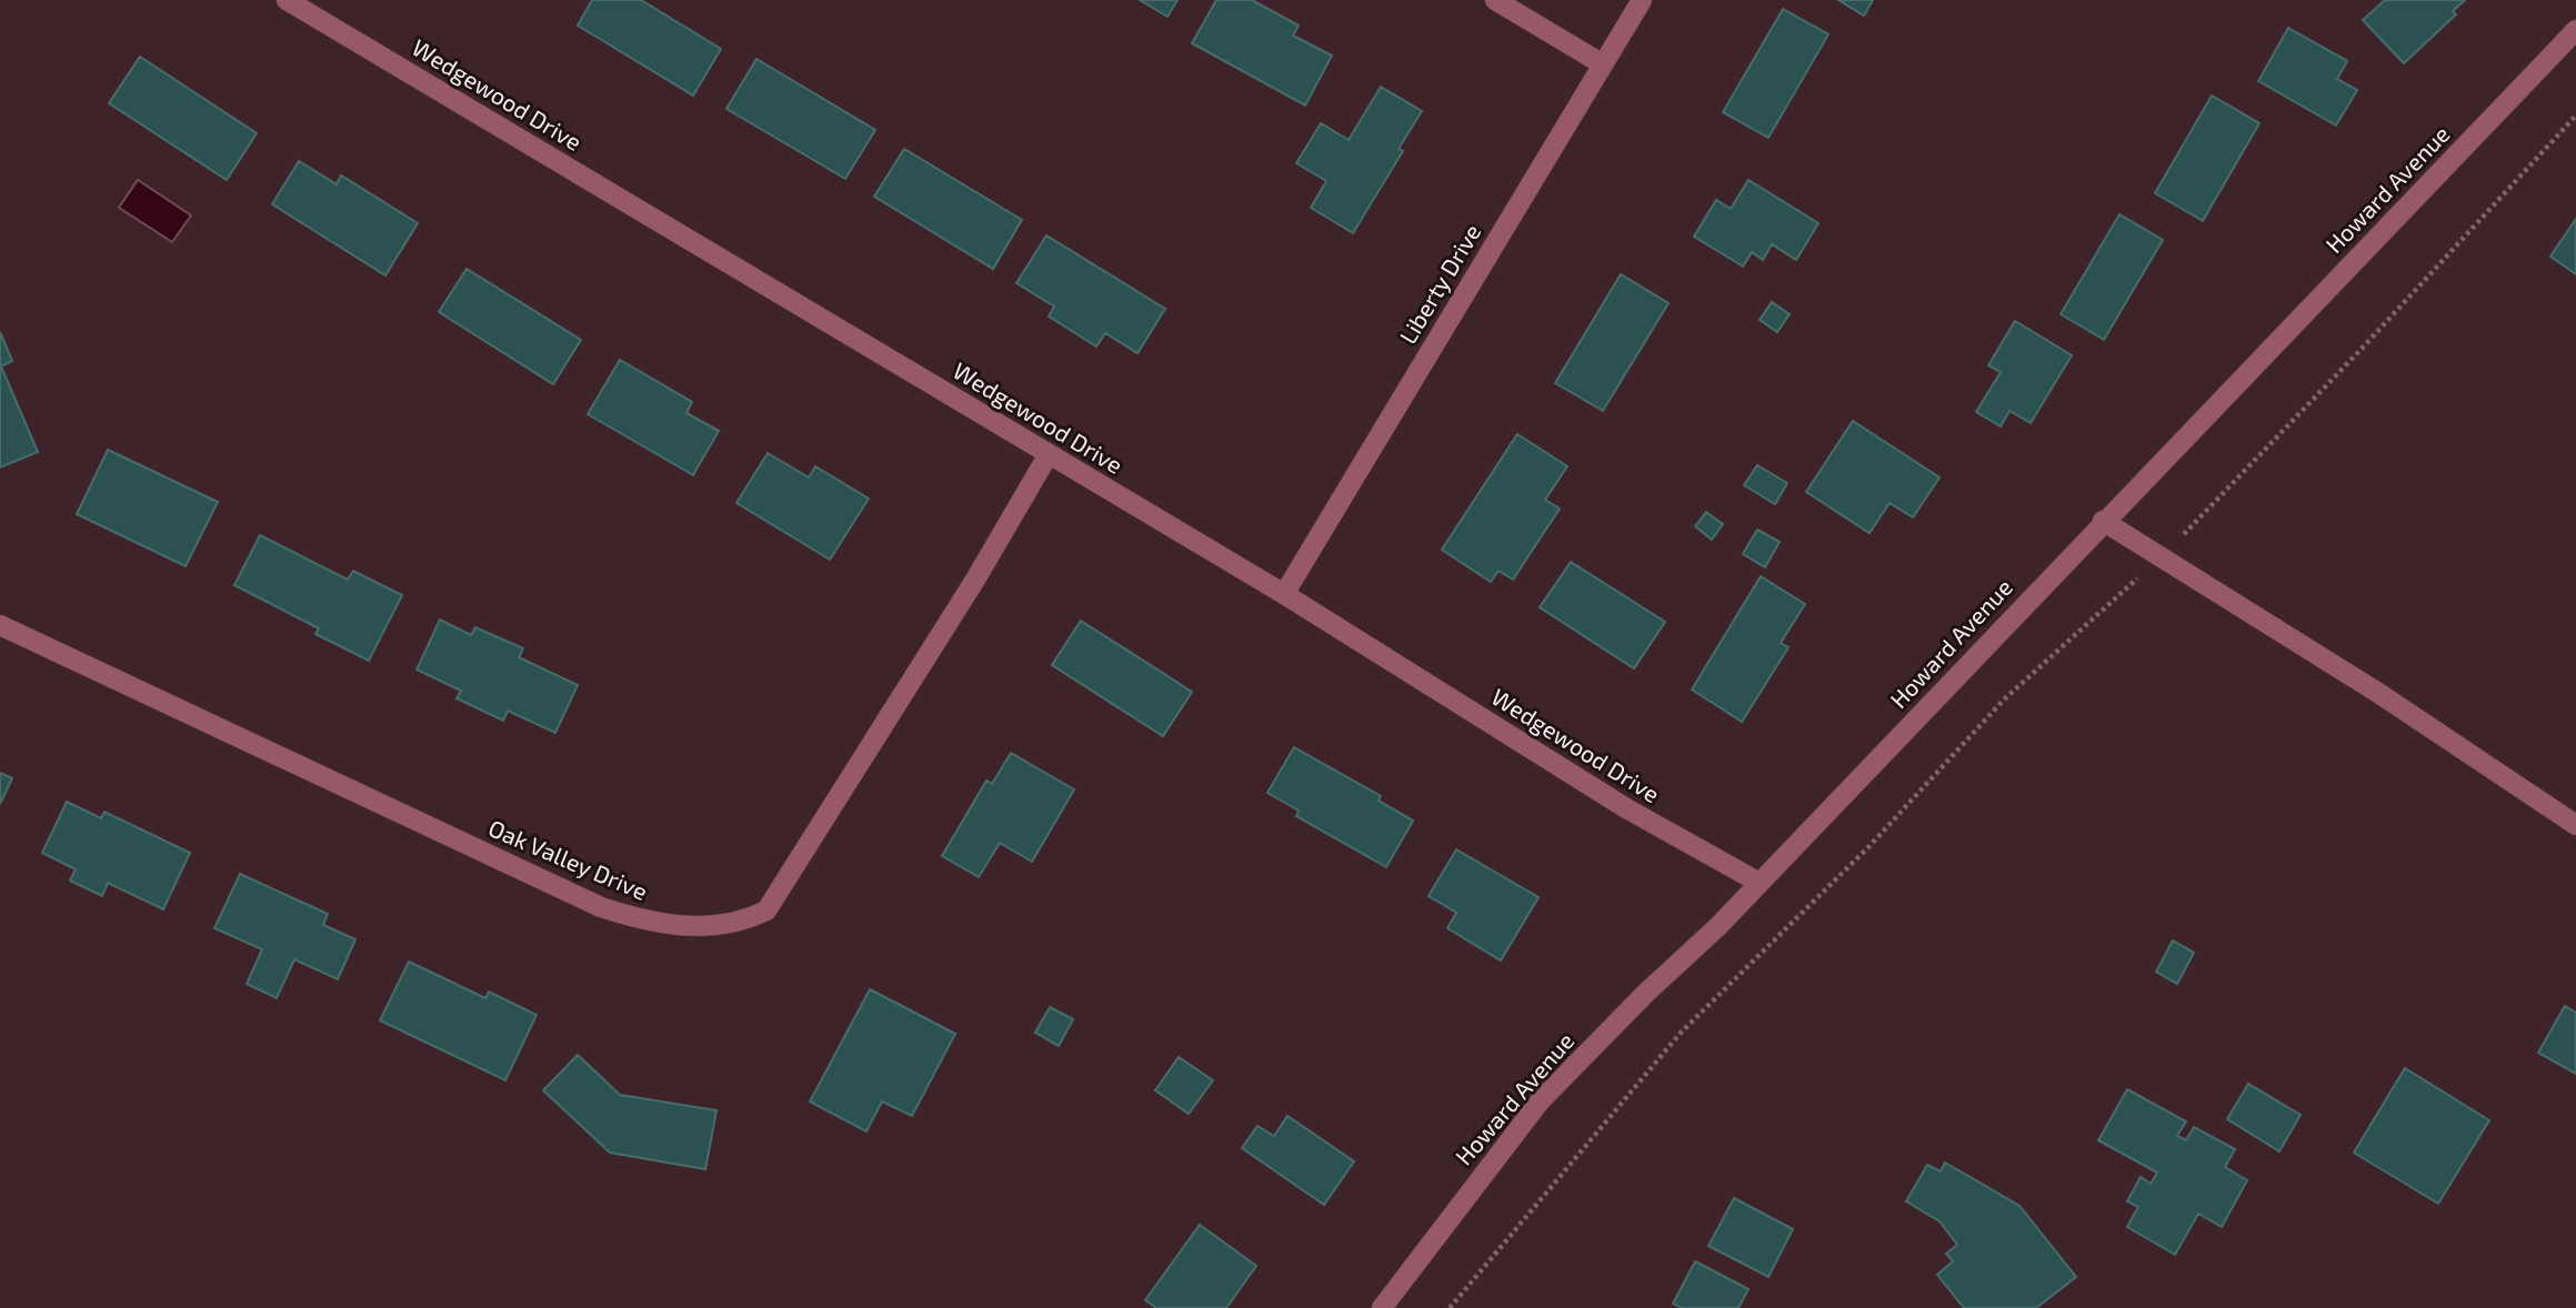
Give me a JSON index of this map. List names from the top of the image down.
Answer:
{
  "streets": {
    "street": [
      "Wedgewood Drive",
      "Howard Avenue",
      "Liberty Drive",
      "Oak Valley Drive"
    ]
  },
  "crossings": [
    ["Wedgewood Drive", "Howard Avenue"],
    ["Wedgewood Drive", "Liberty Drive"],
    ["Wedgewood Drive", "Oak Valley Drive"]
  ]
}
